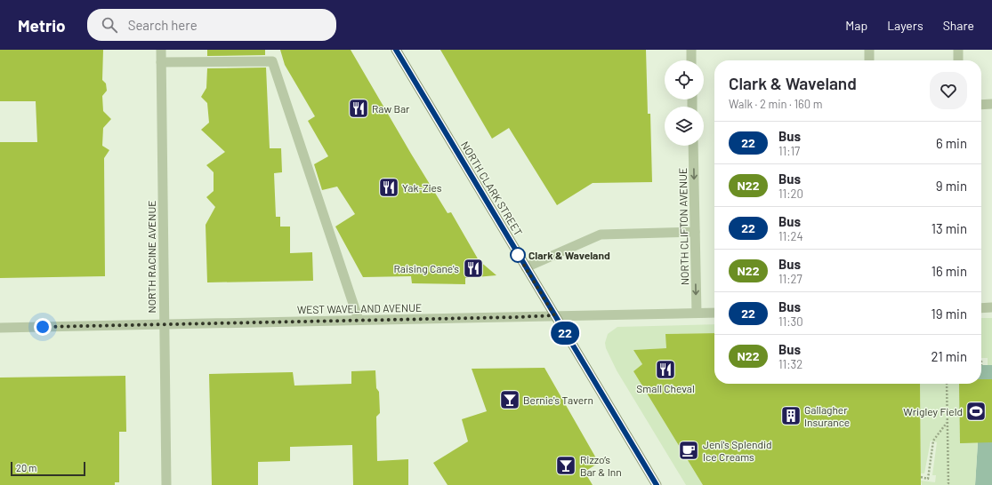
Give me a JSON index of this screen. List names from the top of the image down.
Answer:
{
  "streets": {
    "main road": ["NORTH CLARK STREET"],
    "street": ["NORTH CLIFTON AVENUE", "NORTH RACINE AVENUE", "WEST WAVELAND AVENUE"]
  },
  "crossings": [
    ["NORTH CLARK STREET", "WEST WAVELAND AVENUE"],
    ["NORTH CLIFTON AVENUE", "WEST WAVELAND AVENUE"],
    ["NORTH RACINE AVENUE", "WEST WAVELAND AVENUE"]
  ],
  "one_way": ["NORTH CLIFTON AVENUE"],
  "places": {
    "restaurant": [
      "Raw Bar",
      "Yak-Zies",
      "Raising Cane's",
      "Small Cheval"
    ],
    "other": ["Clark & Waveland"],
    "bar": ["Bernie's Tavern", "Rizzo’s Bar & Inn"],
    "sports": ["Wrigley Field"],
    "building": ["Gallagher Insurance"],
    "cafe": ["Jeni's Splendid Ice Creams"]
  },
  "lines": ["bus line 22"],
  "scale_bar": "20 m",
  "page": {
    "header": "Metrio",
    "search": "Search here",
    "nav": ["Map", "Layers", "Share"],
    "on_map": "22",
    "heading": ["Clark & Waveland", "Walk · 2 min · 160 m"],
    "list": [
      {
        "mark": "22",
        "name": "Bus",
        "note": "11:17",
        "value": "6 min"
      },
      {
        "mark": "N22",
        "name": "Bus",
        "note": "11:20",
        "value": "9 min"
      },
      {
        "mark": "22",
        "name": "Bus",
        "note": "11:24",
        "value": "13 min"
      },
      {
        "mark": "N22",
        "name": "Bus",
        "note": "11:27",
        "value": "16 min"
      },
      {
        "mark": "22",
        "name": "Bus",
        "note": "11:30",
        "value": "19 min"
      },
      {
        "mark": "N22",
        "name": "Bus",
        "note": "11:32",
        "value": "21 min"
      }
    ],
    "scale": "20 m"
  }
}
